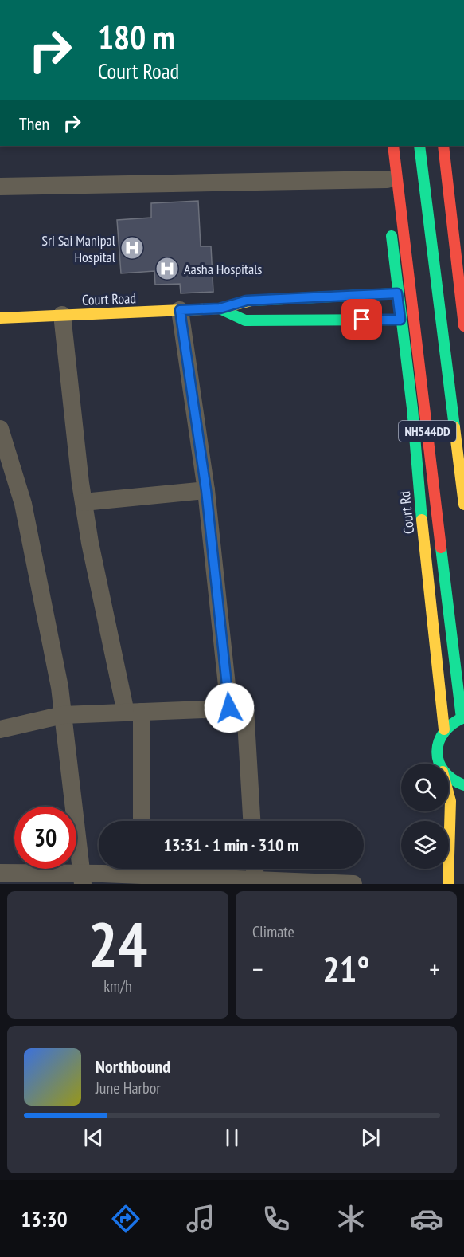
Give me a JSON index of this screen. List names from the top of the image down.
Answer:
{
  "streets": {
    "main road": ["Court Road", "NH544DD", "Court Rd"]
  },
  "crossings": [
    ["Court Road", "Court Rd"]
  ],
  "places": {
    "hospital": ["Sri Sai Manipal Hospital", "Aasha Hospitals"]
  },
  "page": {
    "turn": ["180 m", "Court Road"],
    "then": "Then",
    "limit": "30",
    "trip": "13:31 · 1 min · 310 m",
    "tile": [
      ["24", "km/h"],
      "Climate"
    ],
    "heat": ["−", "21°", "+"],
    "song": ["Northbound", "June Harbor"],
    "tabs": "13:30"
  }
}
